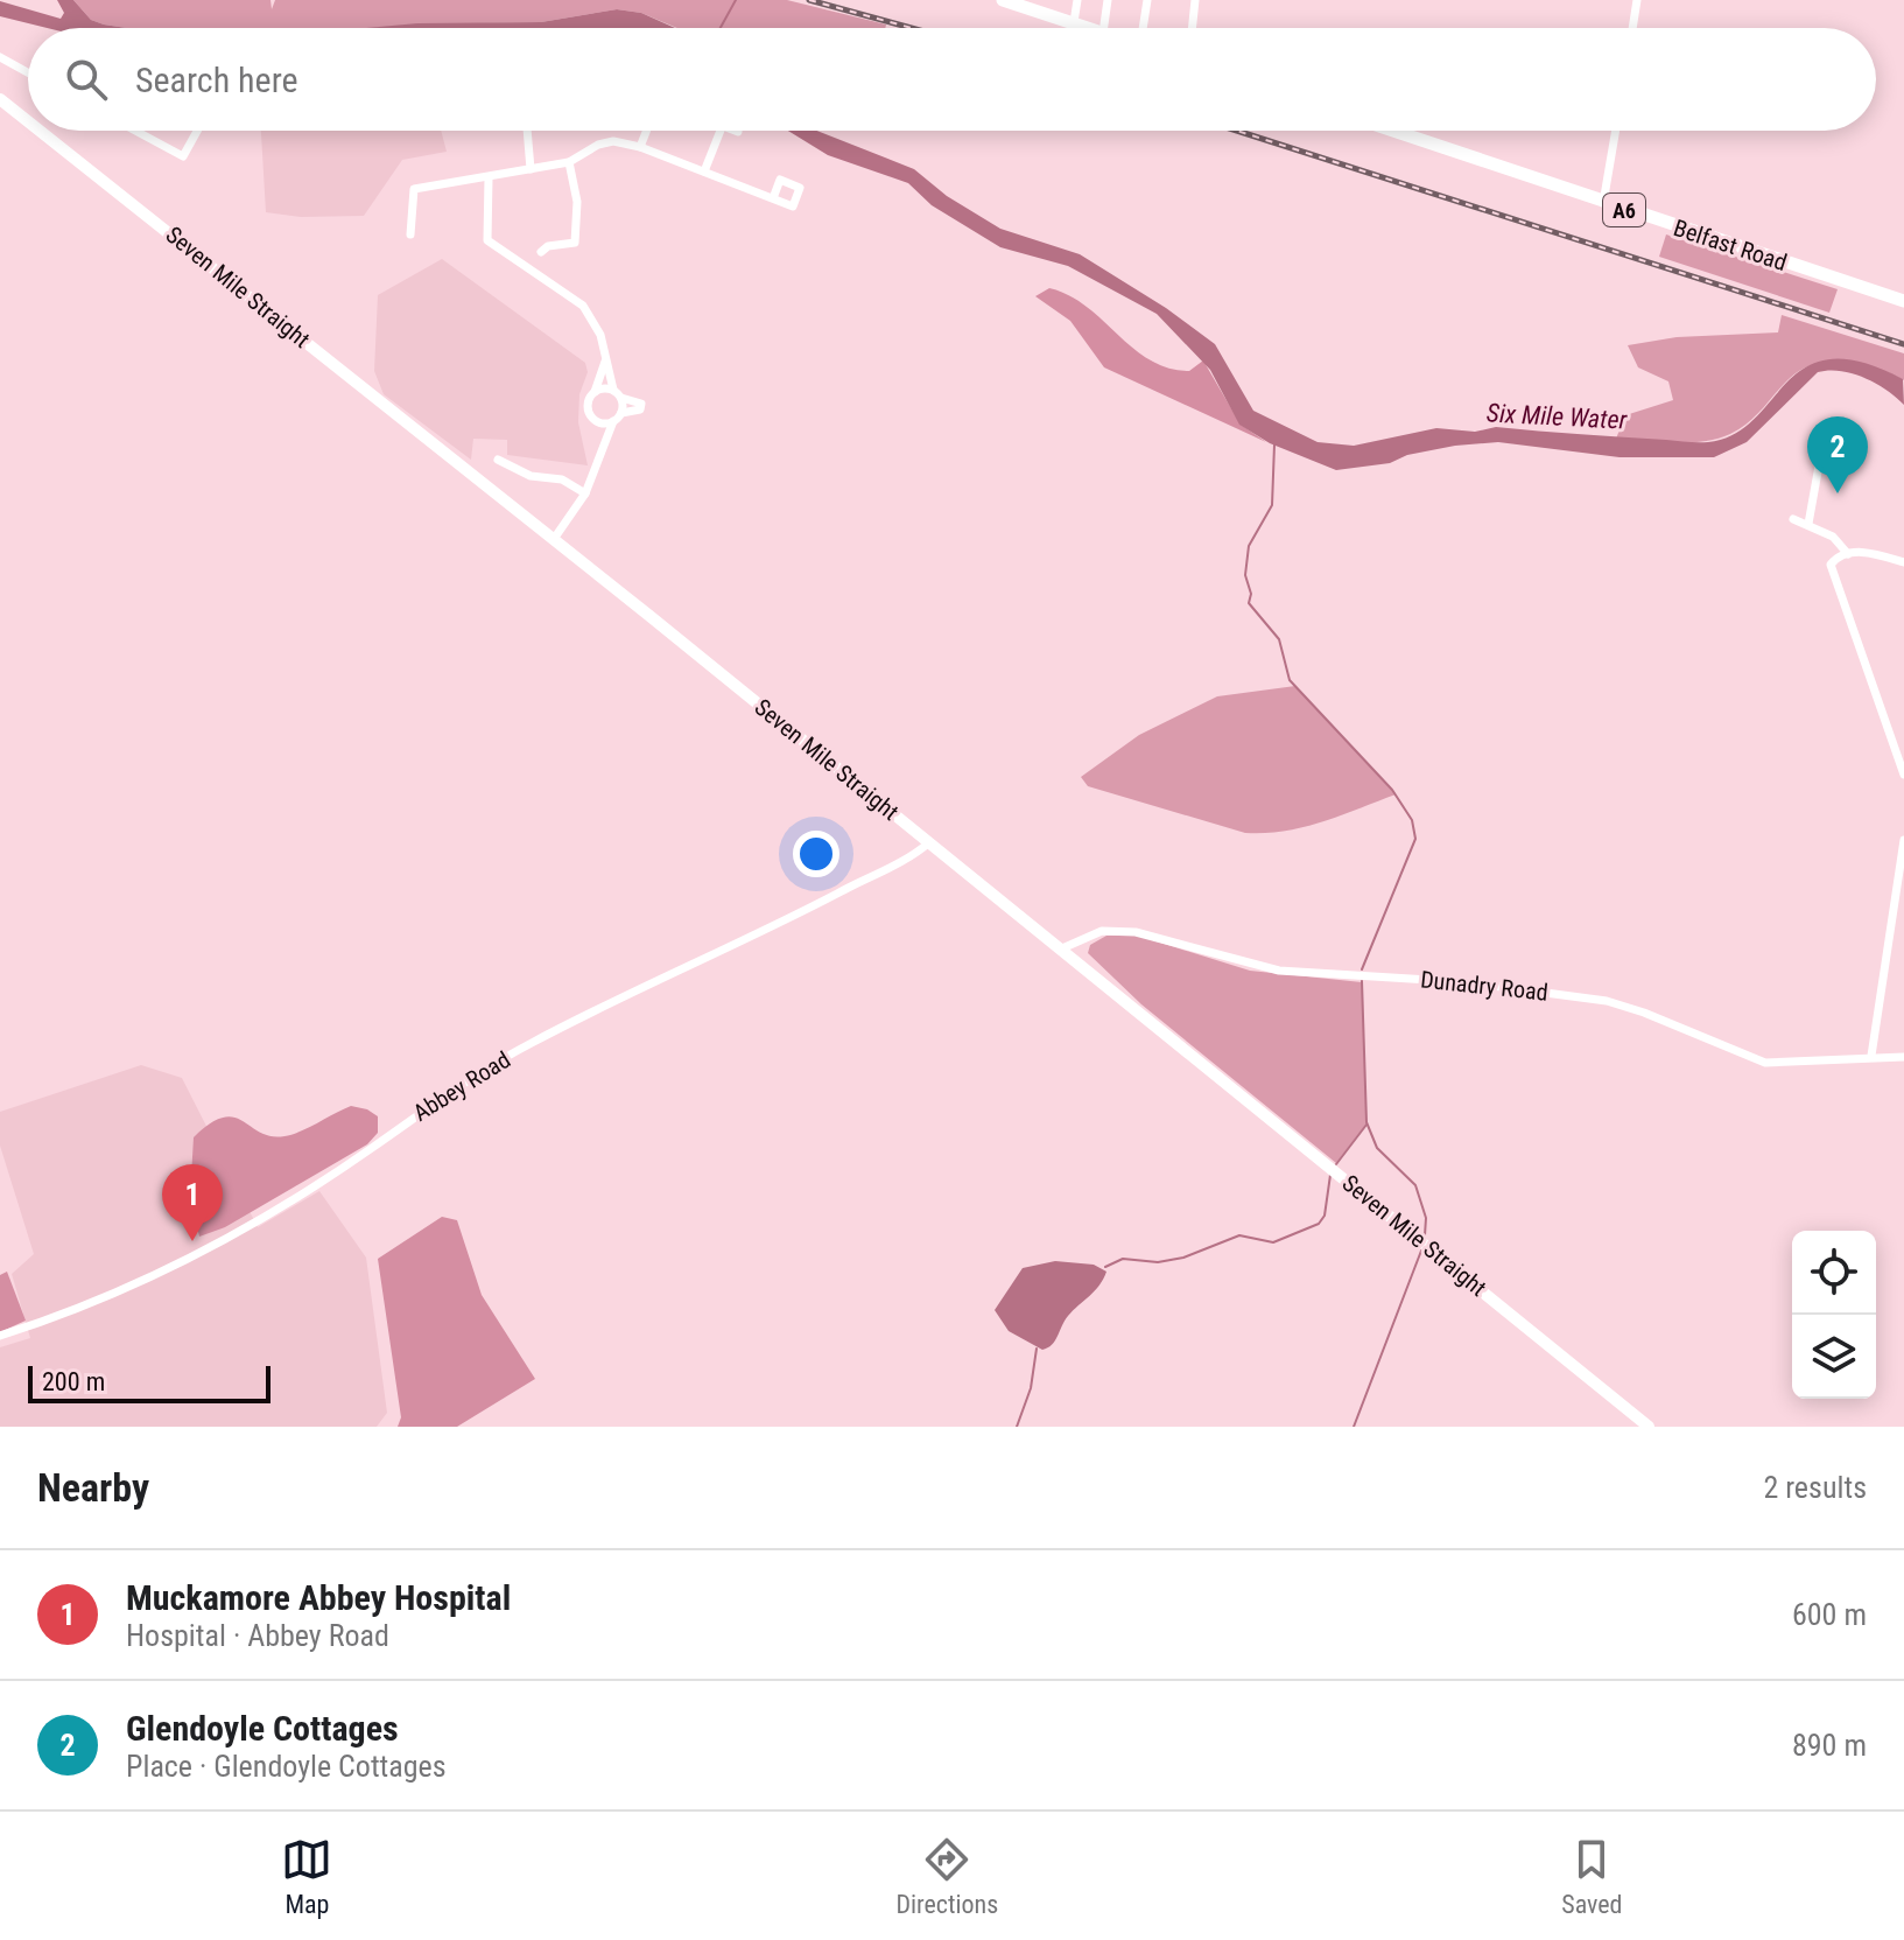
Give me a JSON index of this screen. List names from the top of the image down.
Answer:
{
  "streets": {
    "main road": ["A6", "Belfast Road", "Seven Mile Straight"],
    "street": ["Dunadry Road", "Abbey Road"]
  },
  "crossings": [
    ["Seven Mile Straight", "Dunadry Road"],
    ["Seven Mile Straight", "Abbey Road"]
  ],
  "water": ["Six Mile Water"],
  "scale_bar": "200 m",
  "page": {
    "search": "Search here",
    "pins": ["2", "1"],
    "scale": "200 m",
    "heading": ["Nearby", "2 results"],
    "list": [
      {
        "mark": "1",
        "name": "Muckamore Abbey Hospital",
        "note": "Hospital · Abbey Road",
        "value": "600 m"
      },
      {
        "mark": "2",
        "name": "Glendoyle Cottages",
        "note": "Place · Glendoyle Cottages",
        "value": "890 m"
      }
    ],
    "nav": ["Map", "Directions", "Saved"]
  }
}
